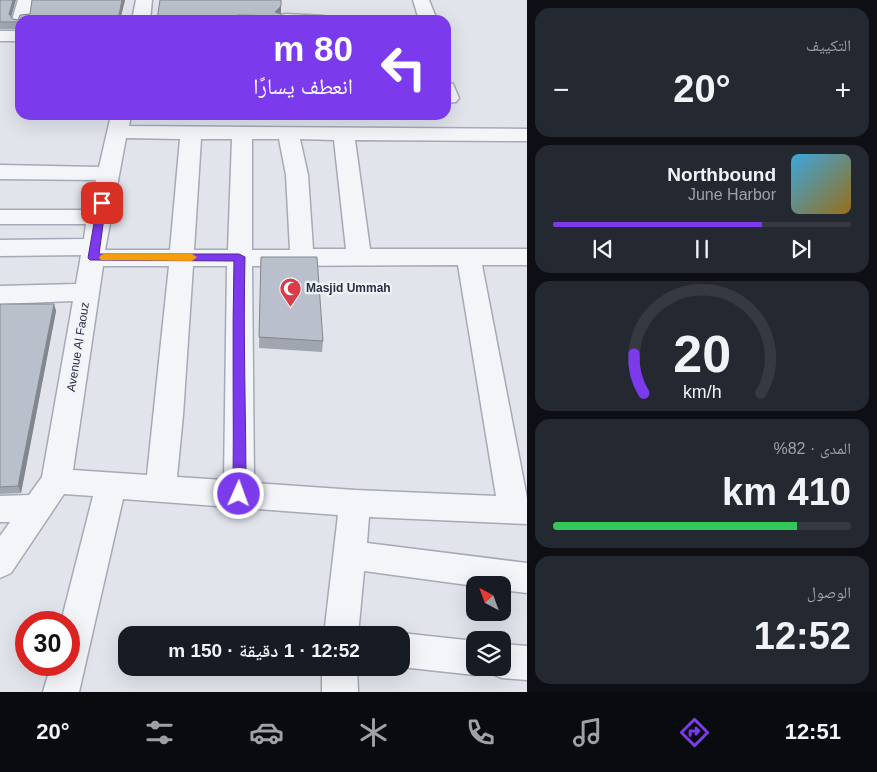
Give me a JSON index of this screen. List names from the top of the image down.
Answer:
{
  "streets": {
    "street": ["Avenue Al Faouz"]
  },
  "places": {
    "mosque": ["Masjid Ummah"]
  },
  "north": "top left",
  "page": {
    "tile": [
      "التكييف",
      ["المدى · 82%", "410 km"],
      ["الوصول", "12:52"]
    ],
    "turn": ["80 m", "انعطف يسارًا"],
    "heat": ["−", "20°", "+"],
    "song": ["Northbound", "June Harbor"],
    "limit": "30",
    "trip": "12:52 · 1 دقيقة · 150 m",
    "tabs": ["12:51", "20°"],
    "gauge": ["20", "km/h"]
  }
}
